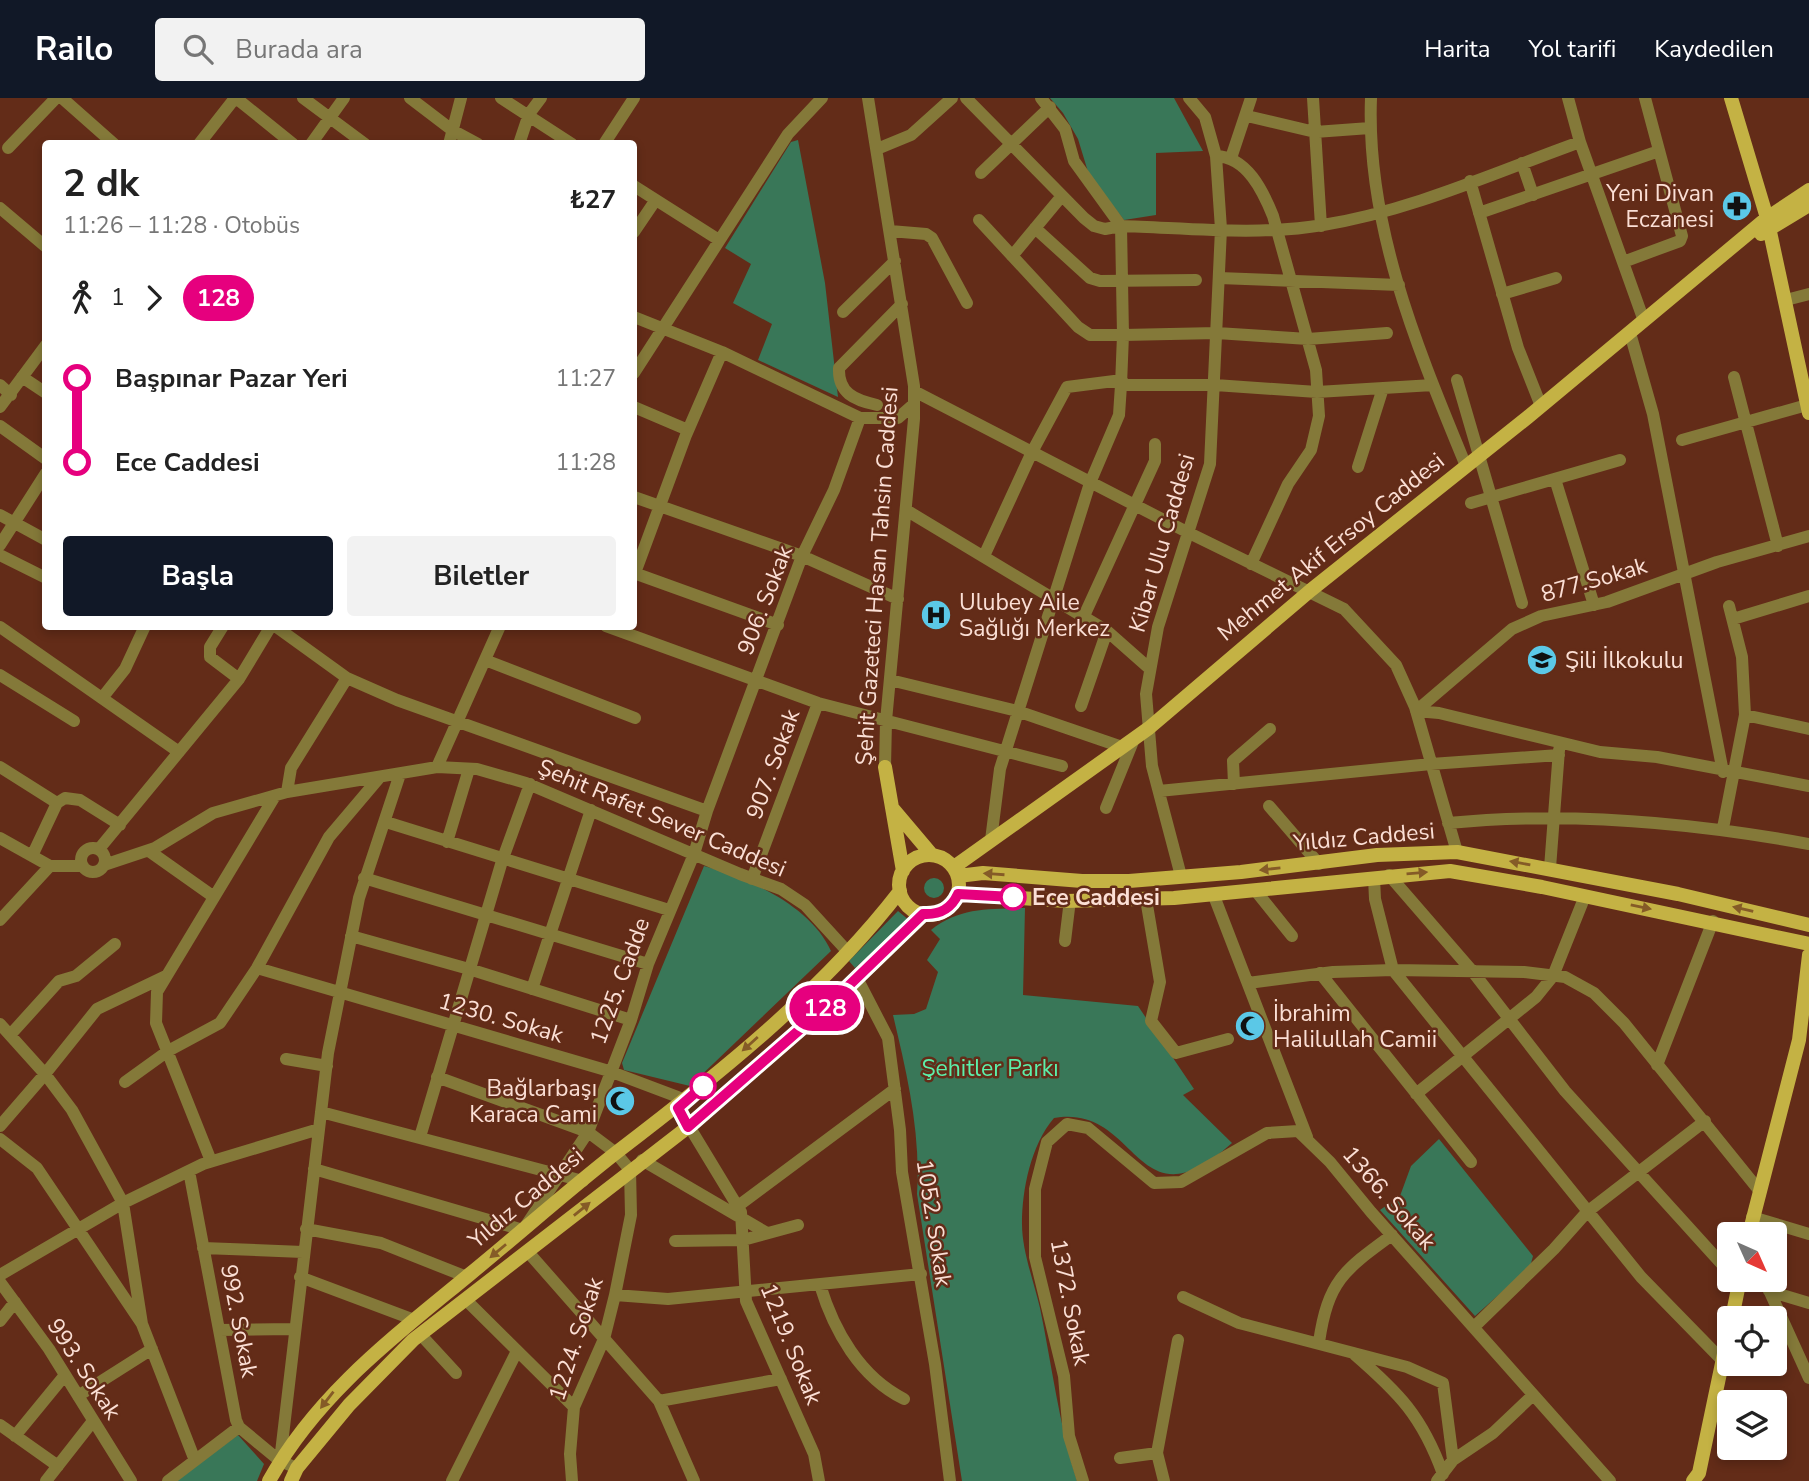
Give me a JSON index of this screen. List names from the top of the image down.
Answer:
{
  "streets": {
    "main road": ["Mehmet Akif Ersoy Caddesi", "Şehit Gazeteci Hasan Tahsin Caddesi", "Yıldız Caddesi"],
    "street": [
      "Kibar Ulu Caddesi",
      "877.Sokak",
      "906. Sokak",
      "907. Sokak",
      "Şehit Rafet Sever Caddesi",
      "1225. Cadde",
      "1230. Sokak",
      "1366. Sokak",
      "1052. Sokak",
      "1372. Sokak",
      "992. Sokak",
      "1224. Sokak",
      "1219. Sokak",
      "993. Sokak"
    ]
  },
  "crossings": [
    ["Kibar Ulu Caddesi", "Mehmet Akif Ersoy Caddesi"],
    ["Kibar Ulu Caddesi", "Yıldız Caddesi"],
    ["Mehmet Akif Ersoy Caddesi", "Şehit Gazeteci Hasan Tahsin Caddesi"],
    ["Mehmet Akif Ersoy Caddesi", "Yıldız Caddesi"],
    ["Şehit Gazeteci Hasan Tahsin Caddesi", "Yıldız Caddesi"],
    ["906. Sokak", "Şehit Rafet Sever Caddesi"],
    ["906. Sokak", "1225. Cadde"],
    ["907. Sokak", "Şehit Rafet Sever Caddesi"],
    ["Şehit Rafet Sever Caddesi", "Yıldız Caddesi"],
    ["Şehit Rafet Sever Caddesi", "1225. Cadde"],
    ["Yıldız Caddesi", "1225. Cadde"],
    ["Yıldız Caddesi", "1230. Sokak"],
    ["Yıldız Caddesi", "1366. Sokak"],
    ["Yıldız Caddesi", "1052. Sokak"],
    ["Yıldız Caddesi", "1224. Sokak"],
    ["1225. Cadde", "1230. Sokak"],
    ["1366. Sokak", "1372. Sokak"]
  ],
  "parks": ["Şehitler Parkı"],
  "places": {
    "pharmacy": ["Yeni Divan Eczanesi"],
    "hospital": ["Ulubey Aile Sağlığı Merkez"],
    "school or university": ["Şili İlkokulu"],
    "other": ["Ece Caddesi"],
    "mosque": ["İbrahim Halilullah Camii", "Bağlarbaşı Karaca Cami"]
  },
  "lines": ["bus line 128"],
  "north": "bottom right",
  "page": {
    "header": "Railo",
    "search": "Burada ara",
    "nav": ["Harita", "Yol tarifi", "Kaydedilen"],
    "on_map": "128",
    "heading": ["2 dk", "11:26 – 11:28 · Otobüs", "₺27"],
    "legs": ["1", "128"],
    "list": [
      {
        "name": "Başpınar Pazar Yeri",
        "value": "11:27"
      },
      {
        "name": "Ece Caddesi",
        "value": "11:28"
      }
    ],
    "buttons": ["Başla", "Biletler"]
  }
}
